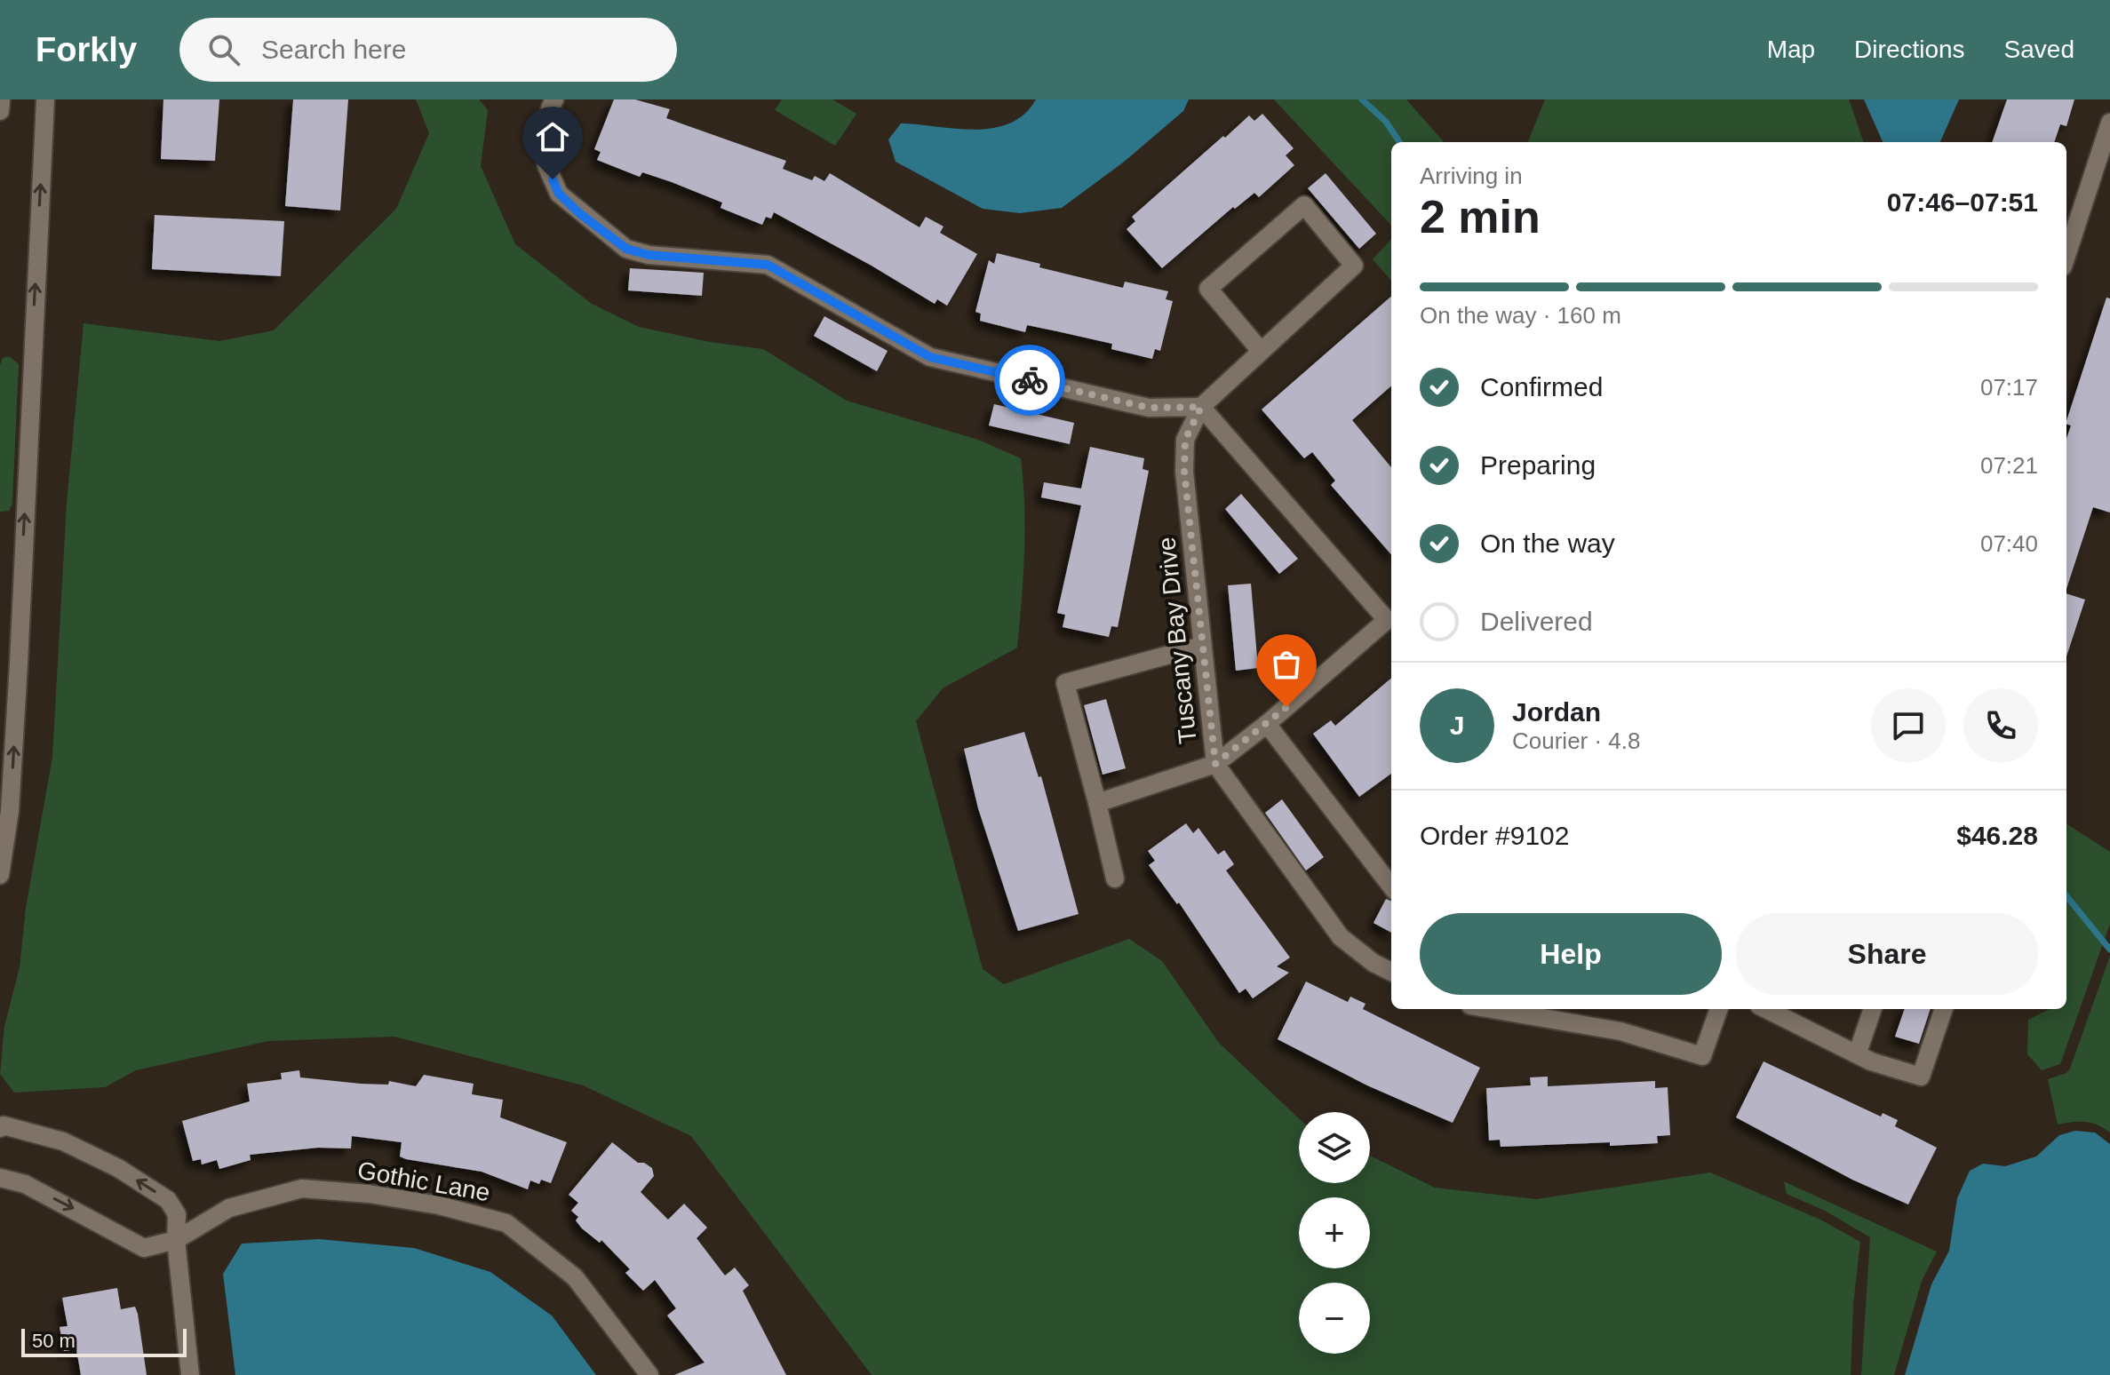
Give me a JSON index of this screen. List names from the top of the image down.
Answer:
{
  "streets": {
    "street": ["Tuscany Bay Drive", "Gothic Lane"]
  },
  "scale_bar": "50 m",
  "page": {
    "header": "Forkly",
    "search": "Search here",
    "nav": ["Map", "Directions", "Saved"],
    "heading": ["2 min", "Arriving in", "07:46–07:51"],
    "panel": [
      "Jordan",
      "Courier · 4.8",
      "Order #9102",
      "$46.28"
    ],
    "bar": "On the way · 160 m",
    "list": [
      ["Confirmed", "07:17"],
      ["Preparing", "07:21"],
      ["On the way", "07:40"],
      "Delivered"
    ],
    "round": "J",
    "buttons": ["Help", "Share"],
    "map_buttons": ["+", "−"],
    "scale": "50 m"
  }
}
